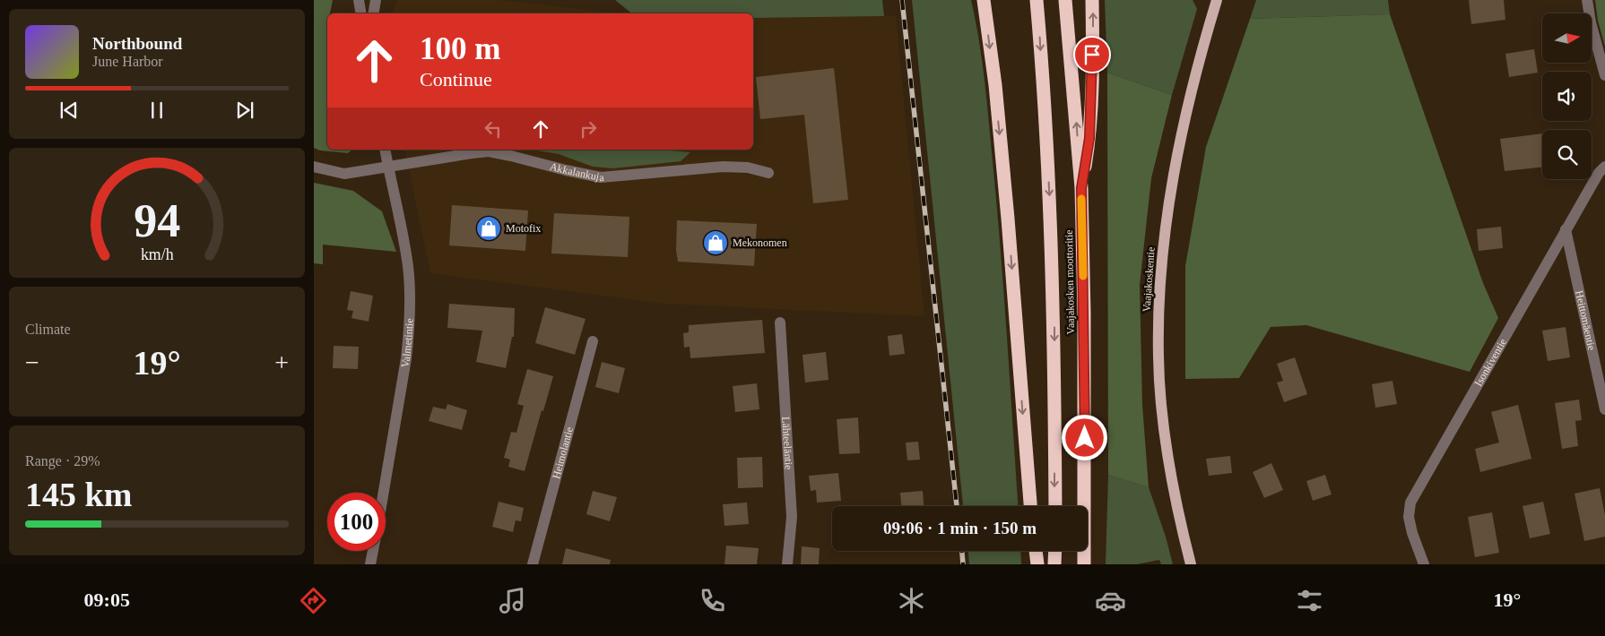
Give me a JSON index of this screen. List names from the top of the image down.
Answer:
{
  "streets": {
    "highway": ["Vaajakosken moottoritie"],
    "main road": ["Vaajakoskentie"],
    "street": [
      "Akkalankuja",
      "Heittomäentie",
      "Valmetintie",
      "Isonkiventie",
      "Lähteeläntie",
      "Heimolantie"
    ]
  },
  "crossings": [
    ["Akkalankuja", "Valmetintie"],
    ["Heittomäentie", "Isonkiventie"]
  ],
  "places": {
    "shop": ["Motofix", "Mekonomen"]
  },
  "north": "right",
  "page": {
    "turn": ["100 m", "Continue"],
    "song": ["Northbound", "June Harbor"],
    "tile": [
      "Climate",
      ["Range · 29%", "145 km"]
    ],
    "heat": ["−", "19°", "+"],
    "limit": "100",
    "trip": "09:06 · 1 min · 150 m",
    "tabs": ["09:05", "19°"],
    "gauge": ["94", "km/h"]
  }
}
